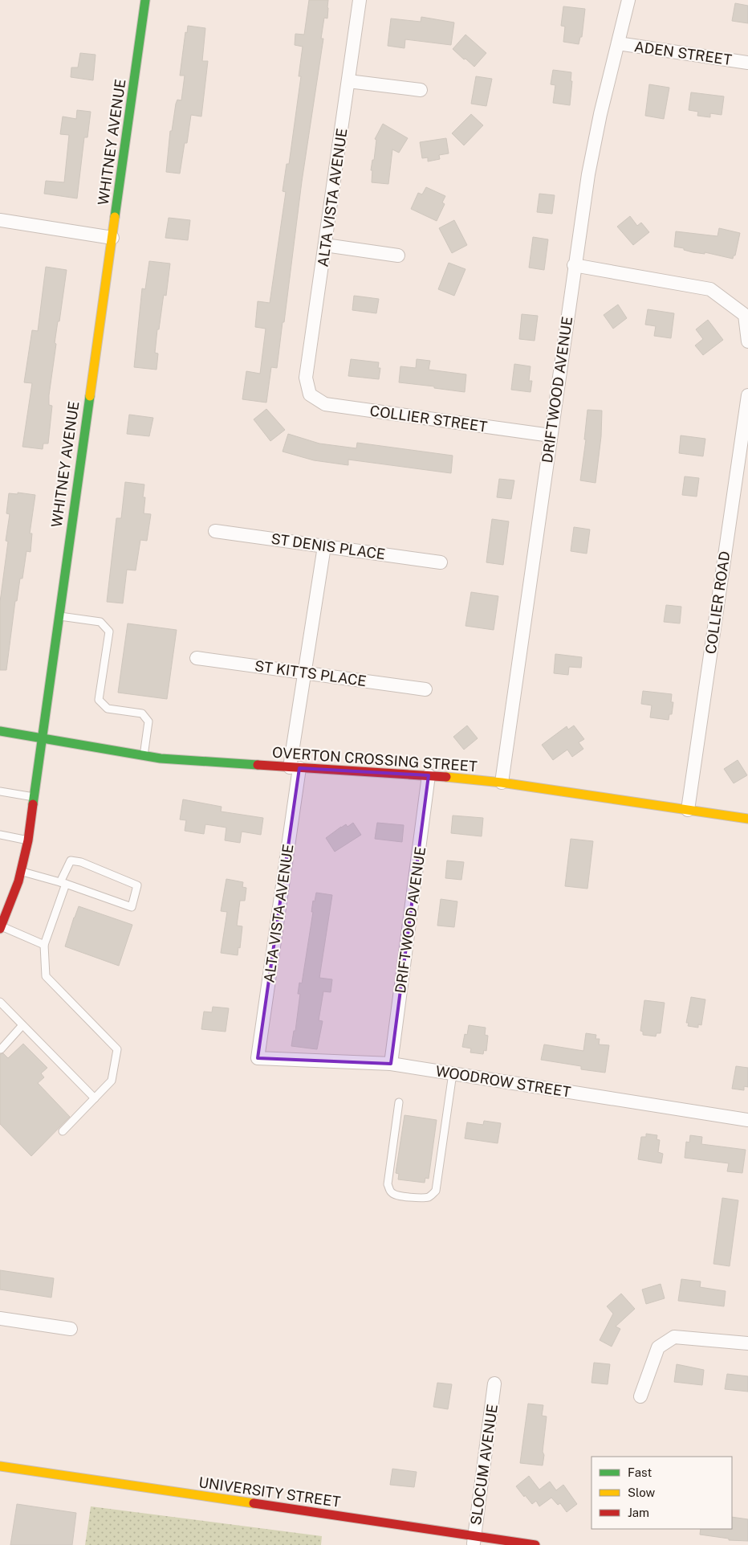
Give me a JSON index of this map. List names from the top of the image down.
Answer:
{
  "streets": {
    "main road": ["WHITNEY AVENUE", "OVERTON CROSSING STREET", "UNIVERSITY STREET"],
    "street": [
      "ADEN STREET",
      "ALTA VISTA AVENUE",
      "DRIFTWOOD AVENUE",
      "COLLIER STREET",
      "ST DENIS PLACE",
      "COLLIER ROAD",
      "ST KITTS PLACE",
      "WOODROW STREET",
      "SLOCUM AVENUE"
    ]
  },
  "crossings": [
    ["ADEN STREET", "DRIFTWOOD AVENUE"],
    ["WHITNEY AVENUE", "OVERTON CROSSING STREET"],
    ["ALTA VISTA AVENUE", "COLLIER STREET"],
    ["ALTA VISTA AVENUE", "ST DENIS PLACE"],
    ["ALTA VISTA AVENUE", "ST KITTS PLACE"],
    ["ALTA VISTA AVENUE", "OVERTON CROSSING STREET"],
    ["ALTA VISTA AVENUE", "WOODROW STREET"],
    ["DRIFTWOOD AVENUE", "COLLIER STREET"],
    ["DRIFTWOOD AVENUE", "OVERTON CROSSING STREET"],
    ["DRIFTWOOD AVENUE", "WOODROW STREET"],
    ["COLLIER ROAD", "OVERTON CROSSING STREET"],
    ["SLOCUM AVENUE", "UNIVERSITY STREET"]
  ],
  "legend": ["Fast", "Slow", "Jam"]
}
